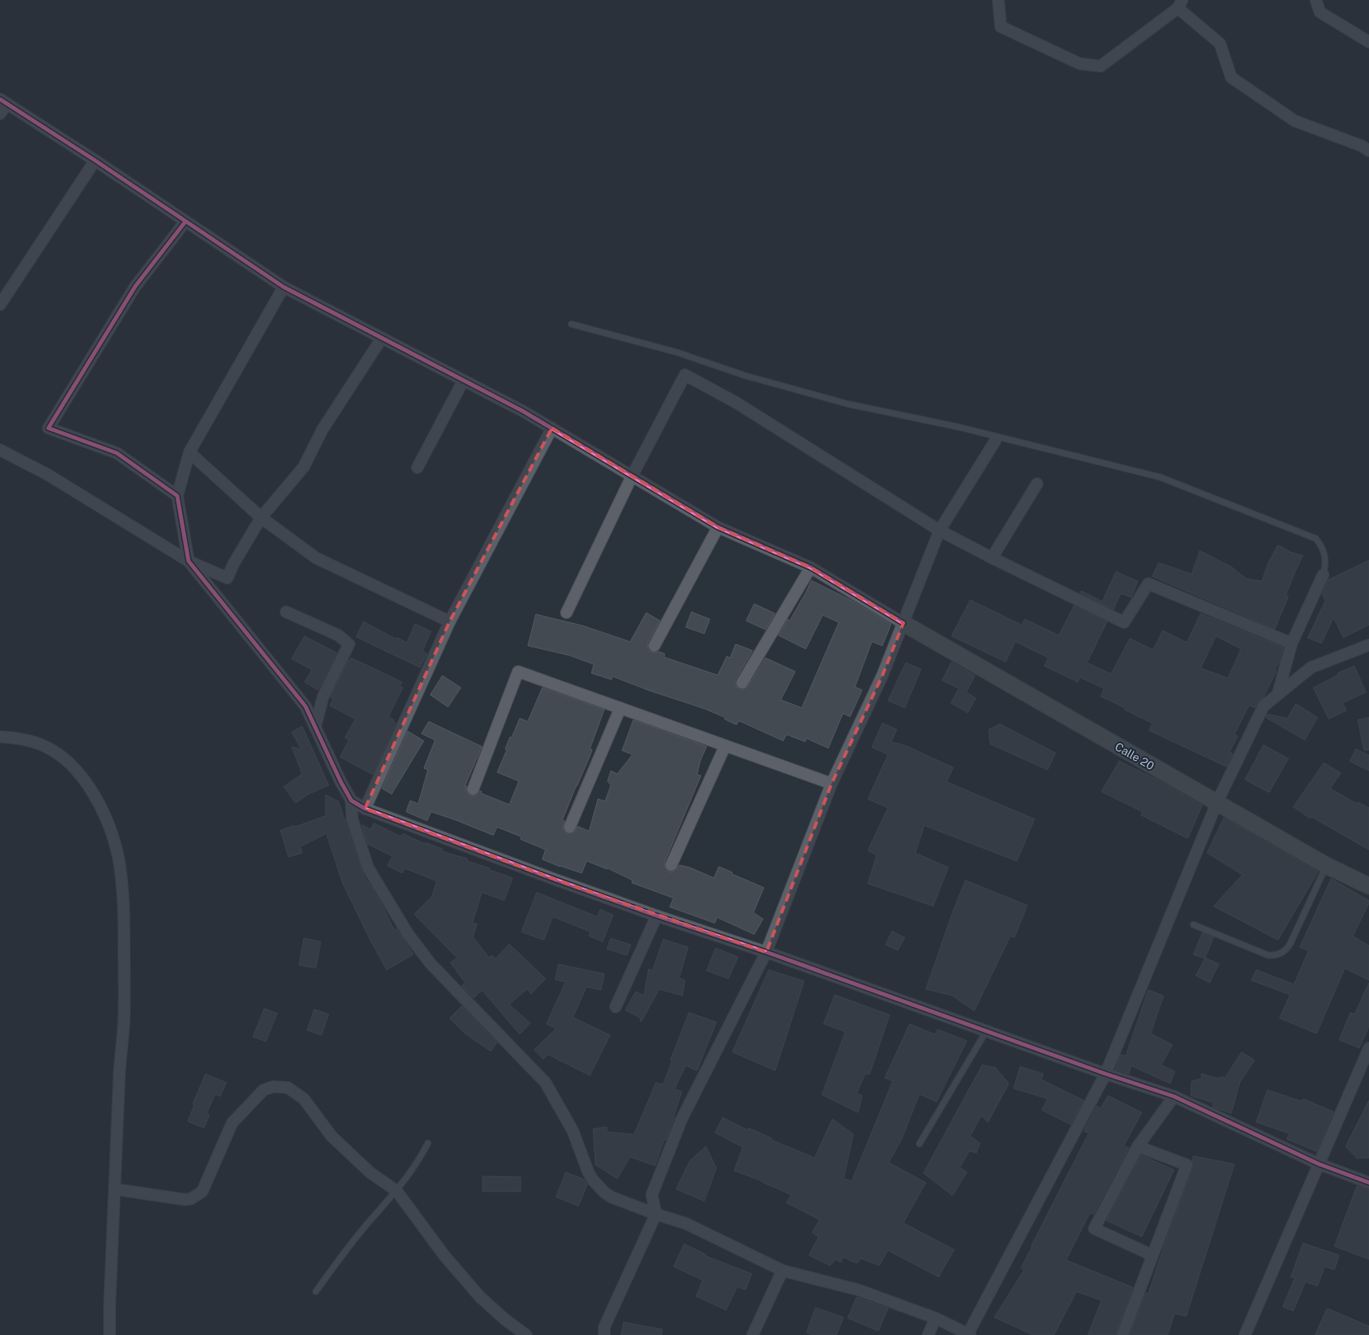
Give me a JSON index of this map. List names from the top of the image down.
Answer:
{
  "streets": {
    "main road": ["Calle 20"]
  }
}
